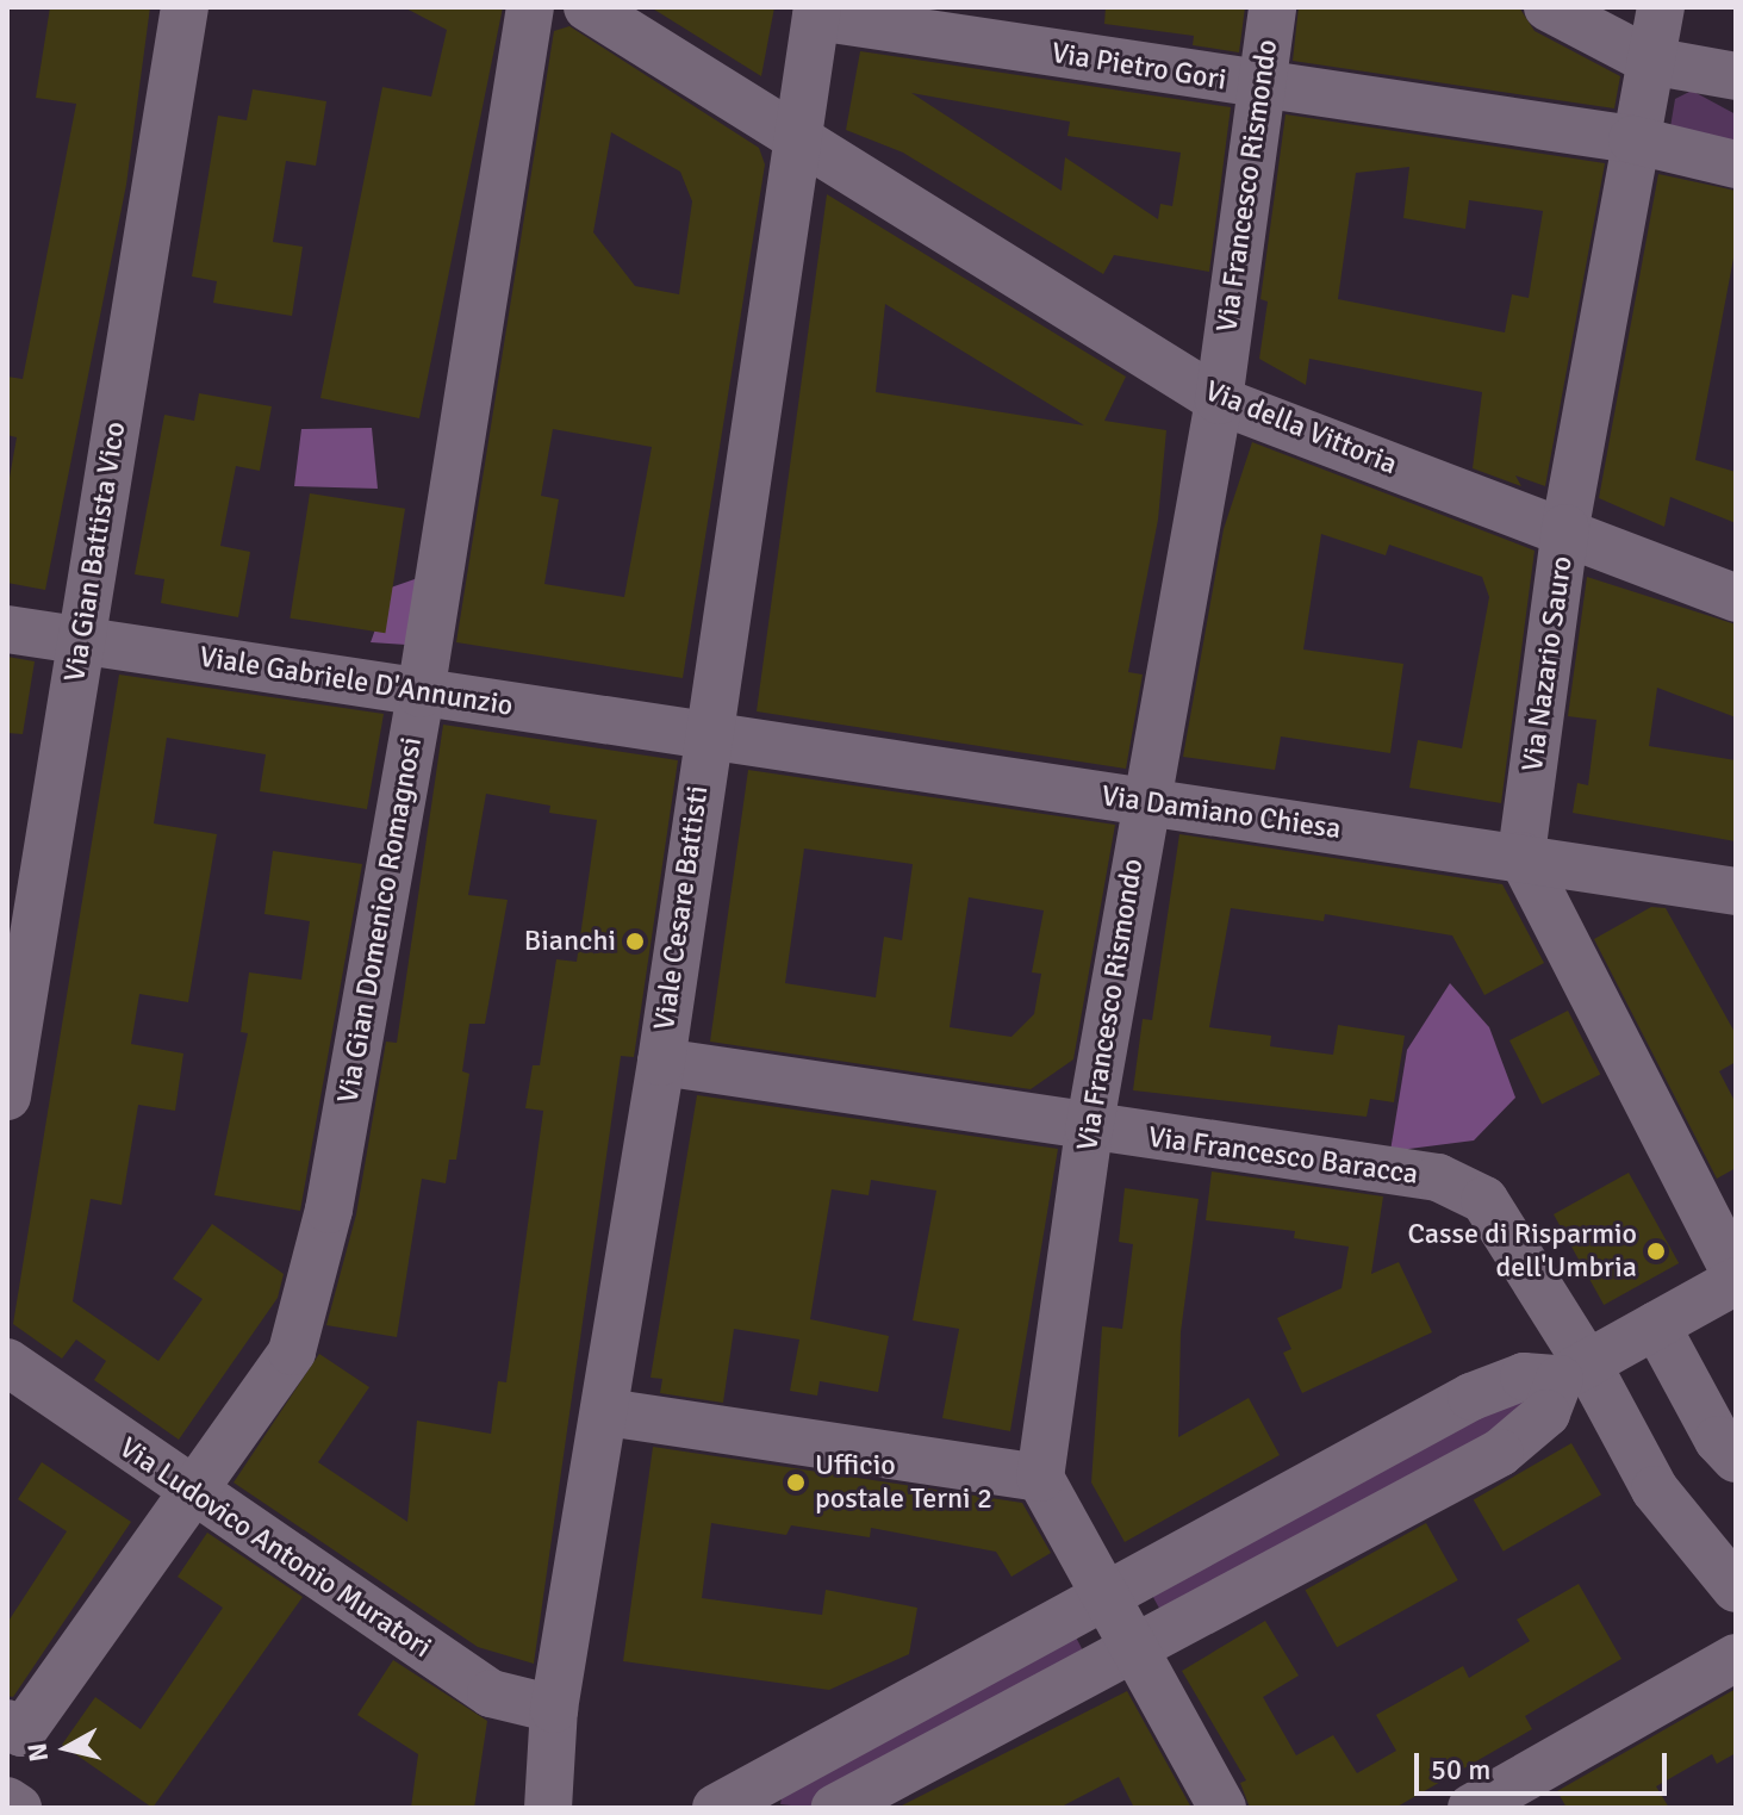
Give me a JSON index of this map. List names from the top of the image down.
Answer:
{
  "streets": {
    "street": [
      "Via Pietro Gori",
      "Via Francesco Rismondo",
      "Via della Vittoria",
      "Via Gian Battista Vico",
      "Via Nazario Sauro",
      "Viale Gabriele D'Annunzio",
      "Via Damiano Chiesa",
      "Viale Cesare Battisti",
      "Via Gian Domenico Romagnosi",
      "Via Francesco Baracca",
      "Via Ludovico Antonio Muratori"
    ]
  },
  "crossings": [
    ["Via Pietro Gori", "Via Francesco Rismondo"],
    ["Via Pietro Gori", "Via Nazario Sauro"],
    ["Via Pietro Gori", "Viale Cesare Battisti"],
    ["Via Francesco Rismondo", "Via della Vittoria"],
    ["Via Francesco Rismondo", "Via Damiano Chiesa"],
    ["Via Francesco Rismondo", "Via Francesco Baracca"],
    ["Via della Vittoria", "Via Nazario Sauro"],
    ["Via della Vittoria", "Viale Cesare Battisti"],
    ["Via Gian Battista Vico", "Viale Gabriele D'Annunzio"],
    ["Via Nazario Sauro", "Via Damiano Chiesa"],
    ["Viale Gabriele D'Annunzio", "Via Damiano Chiesa"],
    ["Viale Gabriele D'Annunzio", "Viale Cesare Battisti"],
    ["Viale Gabriele D'Annunzio", "Via Gian Domenico Romagnosi"],
    ["Via Damiano Chiesa", "Viale Cesare Battisti"],
    ["Viale Cesare Battisti", "Via Francesco Baracca"],
    ["Viale Cesare Battisti", "Via Ludovico Antonio Muratori"],
    ["Via Gian Domenico Romagnosi", "Via Ludovico Antonio Muratori"]
  ],
  "places": ["Bianchi", "Casse di Risparmio dell'Umbria", "Ufficio postale Terni 2"],
  "scale_bar": "50 m",
  "north": "left"
}
